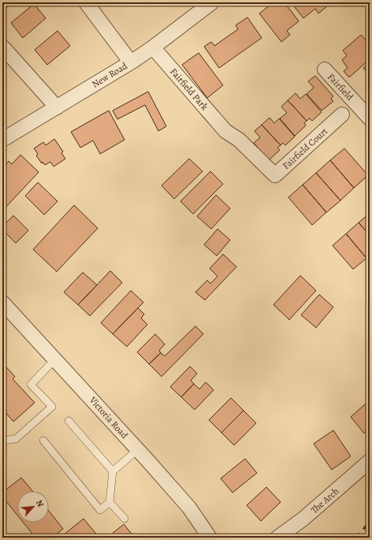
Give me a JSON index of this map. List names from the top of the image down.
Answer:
{
  "streets": {
    "street": [
      "New Road",
      "Fairfield",
      "Fairfield Park",
      "Fairfield Court",
      "Victoria Road",
      "The Arch"
    ]
  },
  "crossings": [
    ["New Road", "Fairfield Park"],
    ["Fairfield Park", "Fairfield Court"]
  ],
  "north": "top right"
}
